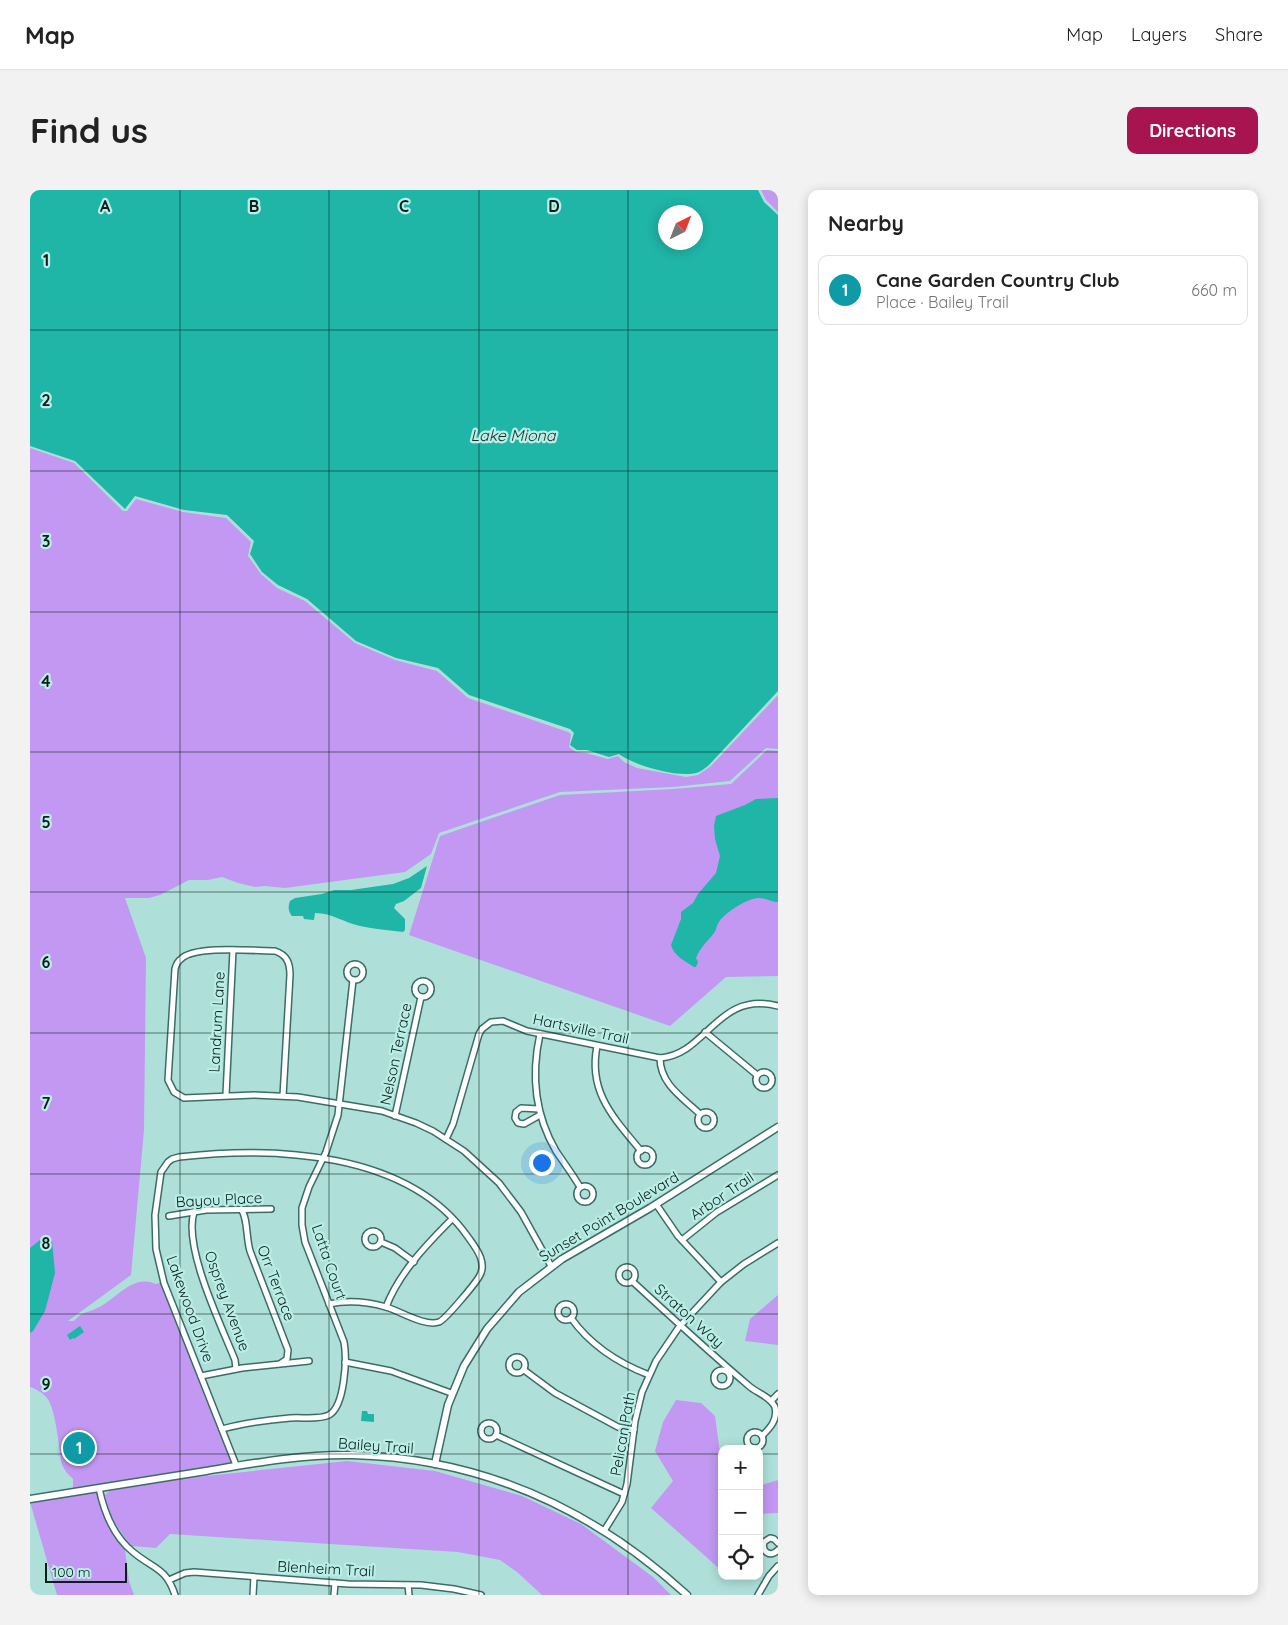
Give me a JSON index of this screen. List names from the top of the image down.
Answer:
{
  "streets": {
    "street": [
      "Landrum Lane",
      "Hartsville Trail",
      "Nelson Terrace",
      "Arbor Trail",
      "Bayou Place",
      "Sunset Point Boulevard",
      "Latta Court",
      "Orr Terrace",
      "Osprey Avenue",
      "Lakewood Drive",
      "Straton Way",
      "Pelican Path",
      "Bailey Trail",
      "Blenheim Trail"
    ]
  },
  "crossings": [
    ["Bayou Place", "Orr Terrace"],
    ["Bayou Place", "Osprey Avenue"],
    ["Sunset Point Boulevard", "Bailey Trail"],
    ["Latta Court", "Lakewood Drive"],
    ["Lakewood Drive", "Bailey Trail"],
    ["Straton Way", "Pelican Path"],
    ["Pelican Path", "Bailey Trail"]
  ],
  "water": ["Lake Miona"],
  "scale_bar": "100 m",
  "north": "top right",
  "page": {
    "header": "Map",
    "nav": ["Map", "Layers", "Share"],
    "buttons": "Directions",
    "title": "Find us",
    "heading": "Nearby",
    "list": [
      {
        "mark": "1",
        "name": "Cane Garden Country Club",
        "note": "Place · Bailey Trail",
        "value": "660 m"
      }
    ],
    "pins": "1",
    "map_buttons": ["+", "−"],
    "scale": "100 m"
  },
  "grid": {
    "columns": [
      "A",
      "B",
      "C",
      "D"
    ],
    "rows": [
      "1",
      "2",
      "3",
      "4",
      "5",
      "6",
      "7",
      "8",
      "9"
    ]
  }
}
